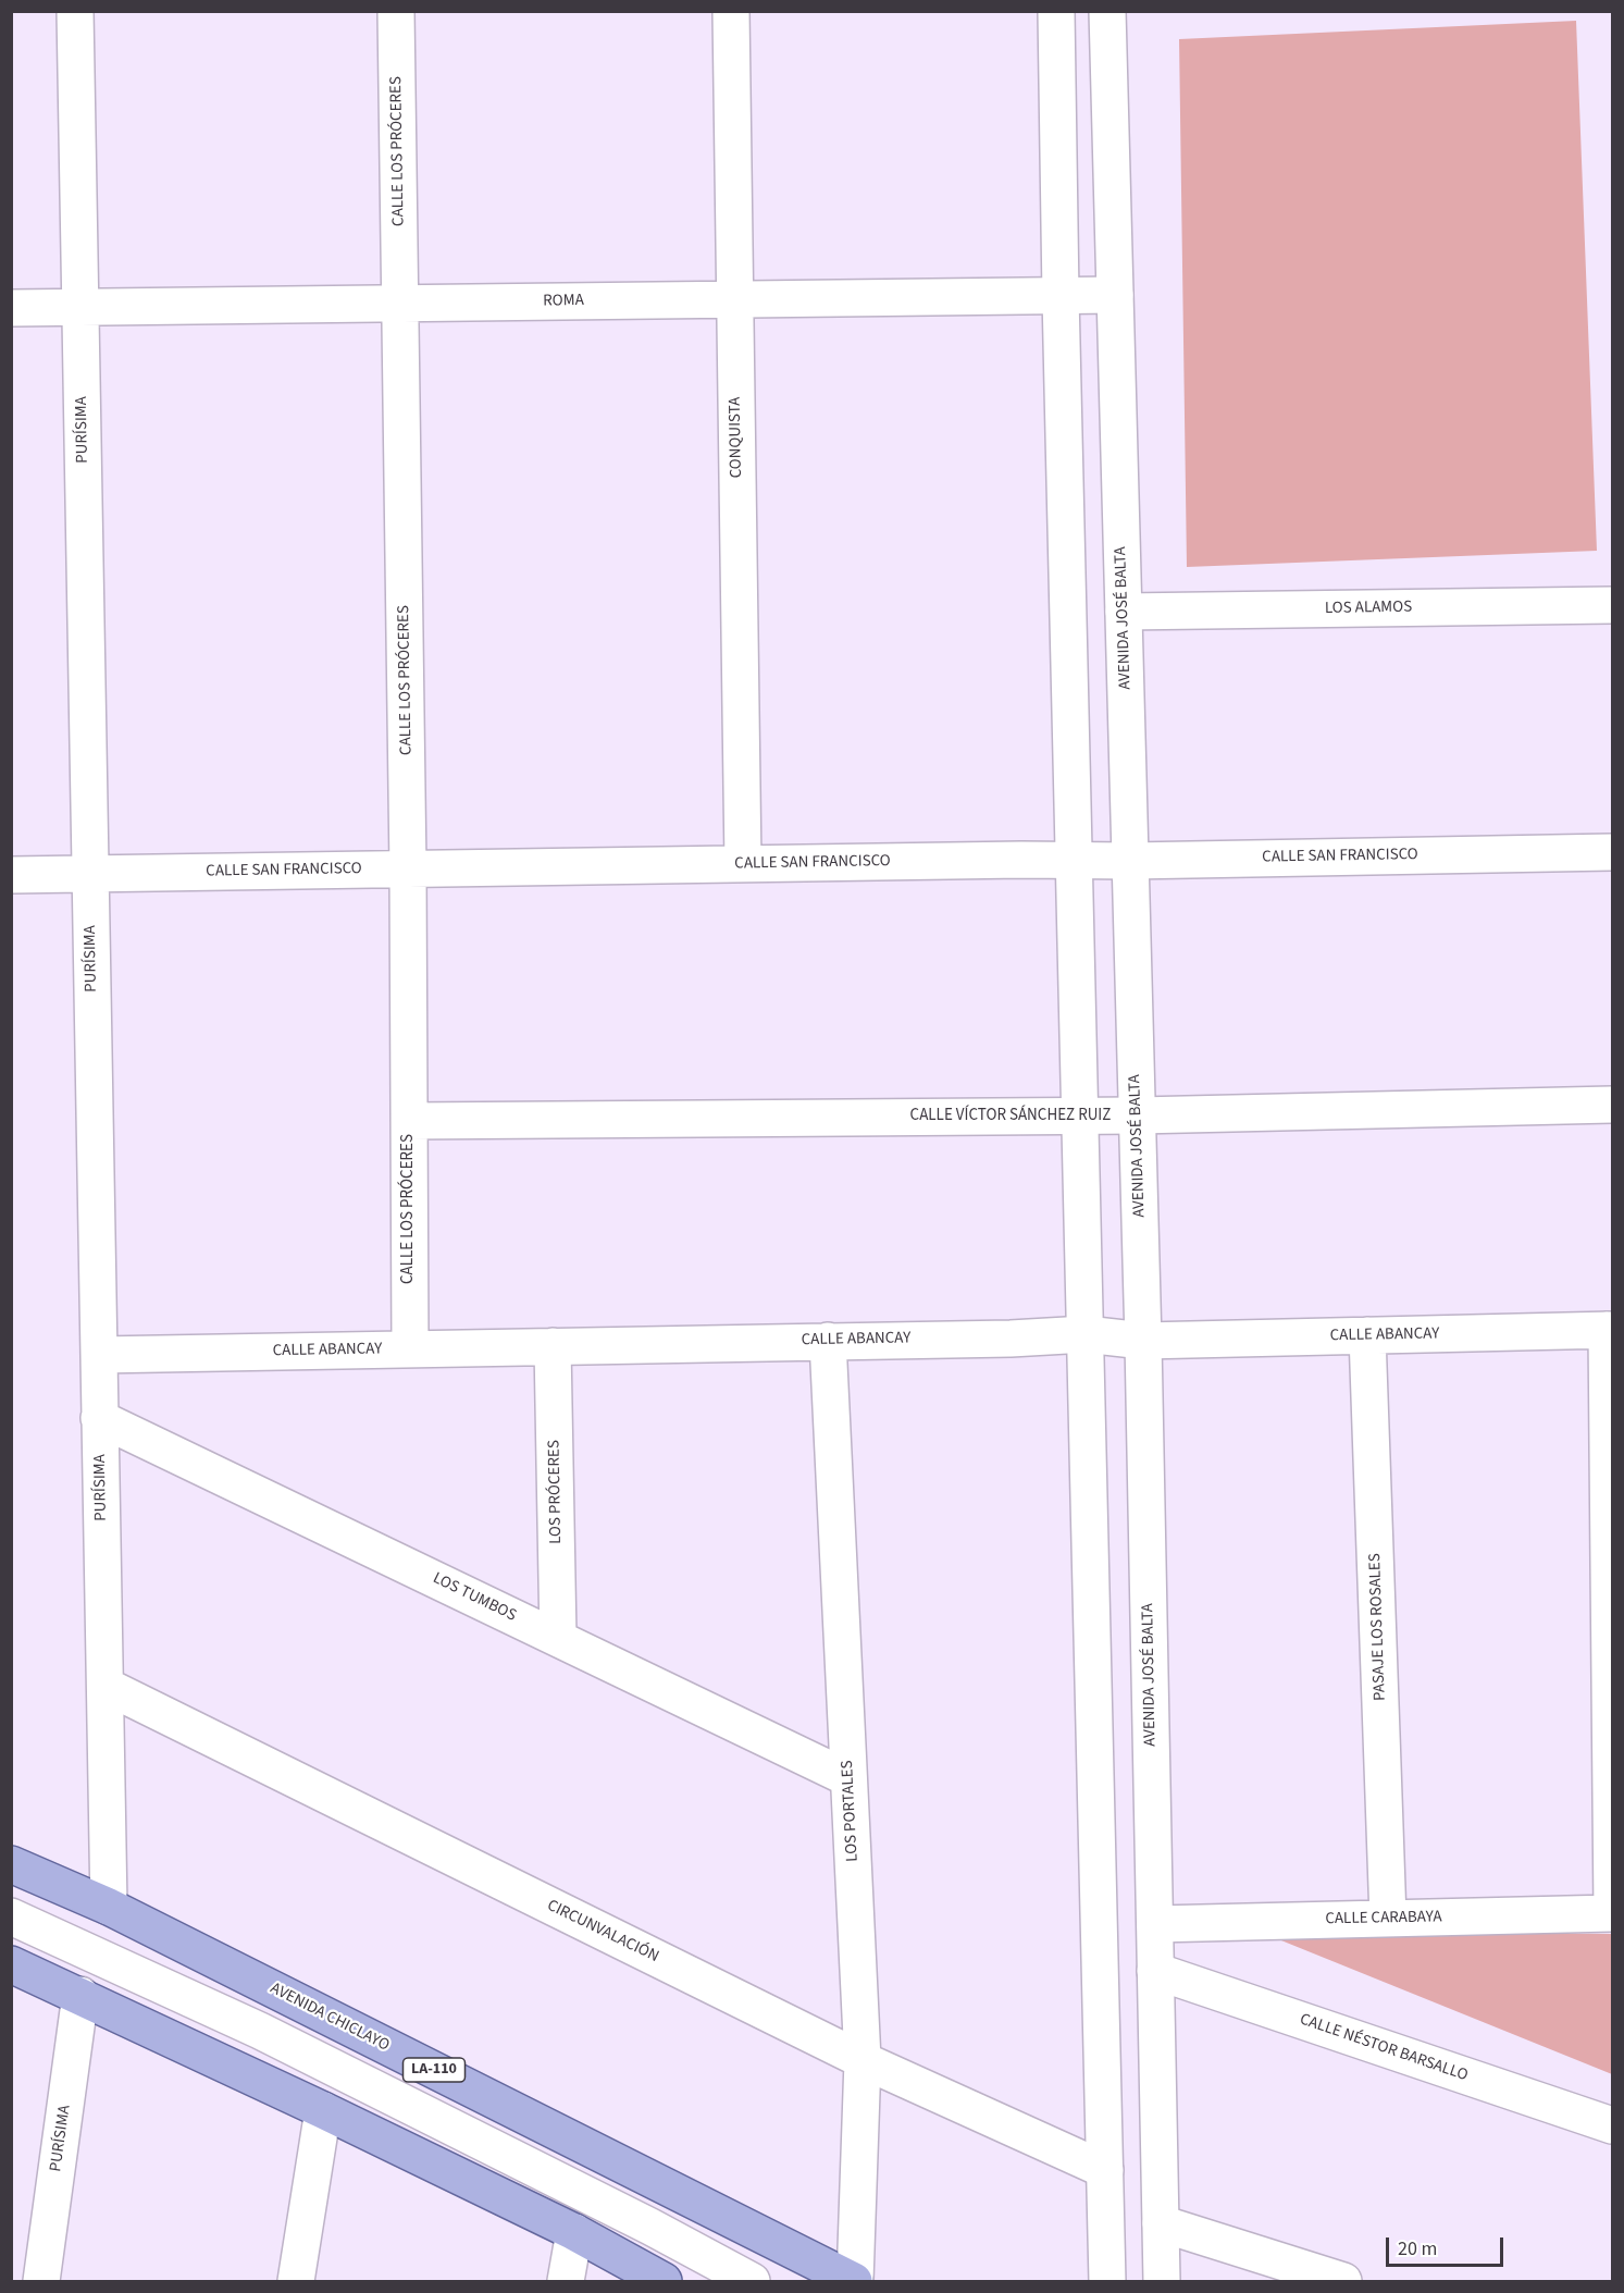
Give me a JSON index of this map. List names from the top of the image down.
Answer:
{
  "streets": {
    "main road": ["AVENIDA CHICLAYO", "LA-110"],
    "street": [
      "CALLE LOS PRÓCERES",
      "ROMA",
      "PURÍSIMA",
      "CONQUISTA",
      "LOS ALAMOS",
      "AVENIDA JOSÉ BALTA",
      "CALLE SAN FRANCISCO",
      "CALLE VÍCTOR SÁNCHEZ RUIZ",
      "CALLE ABANCAY",
      "LOS PRÓCERES",
      "LOS TUMBOS",
      "PASAJE LOS ROSALES",
      "LOS PORTALES",
      "CALLE CARABAYA",
      "CIRCUNVALACIÓN",
      "CALLE NÉSTOR BARSALLO"
    ]
  },
  "crossings": [
    ["CALLE LOS PRÓCERES", "ROMA"],
    ["CALLE LOS PRÓCERES", "CALLE SAN FRANCISCO"],
    ["CALLE LOS PRÓCERES", "CALLE VÍCTOR SÁNCHEZ RUIZ"],
    ["CALLE LOS PRÓCERES", "CALLE ABANCAY"],
    ["ROMA", "PURÍSIMA"],
    ["ROMA", "CONQUISTA"],
    ["ROMA", "AVENIDA JOSÉ BALTA"],
    ["PURÍSIMA", "CALLE SAN FRANCISCO"],
    ["PURÍSIMA", "CALLE ABANCAY"],
    ["PURÍSIMA", "LOS TUMBOS"],
    ["PURÍSIMA", "CIRCUNVALACIÓN"],
    ["PURÍSIMA", "AVENIDA CHICLAYO"],
    ["CONQUISTA", "CALLE SAN FRANCISCO"],
    ["LOS ALAMOS", "AVENIDA JOSÉ BALTA"],
    ["AVENIDA JOSÉ BALTA", "CALLE SAN FRANCISCO"],
    ["AVENIDA JOSÉ BALTA", "CALLE VÍCTOR SÁNCHEZ RUIZ"],
    ["AVENIDA JOSÉ BALTA", "CALLE ABANCAY"],
    ["AVENIDA JOSÉ BALTA", "CALLE CARABAYA"],
    ["AVENIDA JOSÉ BALTA", "CALLE NÉSTOR BARSALLO"],
    ["CALLE ABANCAY", "LOS PRÓCERES"],
    ["CALLE ABANCAY", "PASAJE LOS ROSALES"],
    ["CALLE ABANCAY", "LOS PORTALES"],
    ["LOS PRÓCERES", "LOS TUMBOS"],
    ["LOS TUMBOS", "LOS PORTALES"],
    ["PASAJE LOS ROSALES", "CALLE CARABAYA"],
    ["LOS PORTALES", "CIRCUNVALACIÓN"],
    ["LOS PORTALES", "AVENIDA CHICLAYO"]
  ],
  "scale_bar": "20 m"
}
